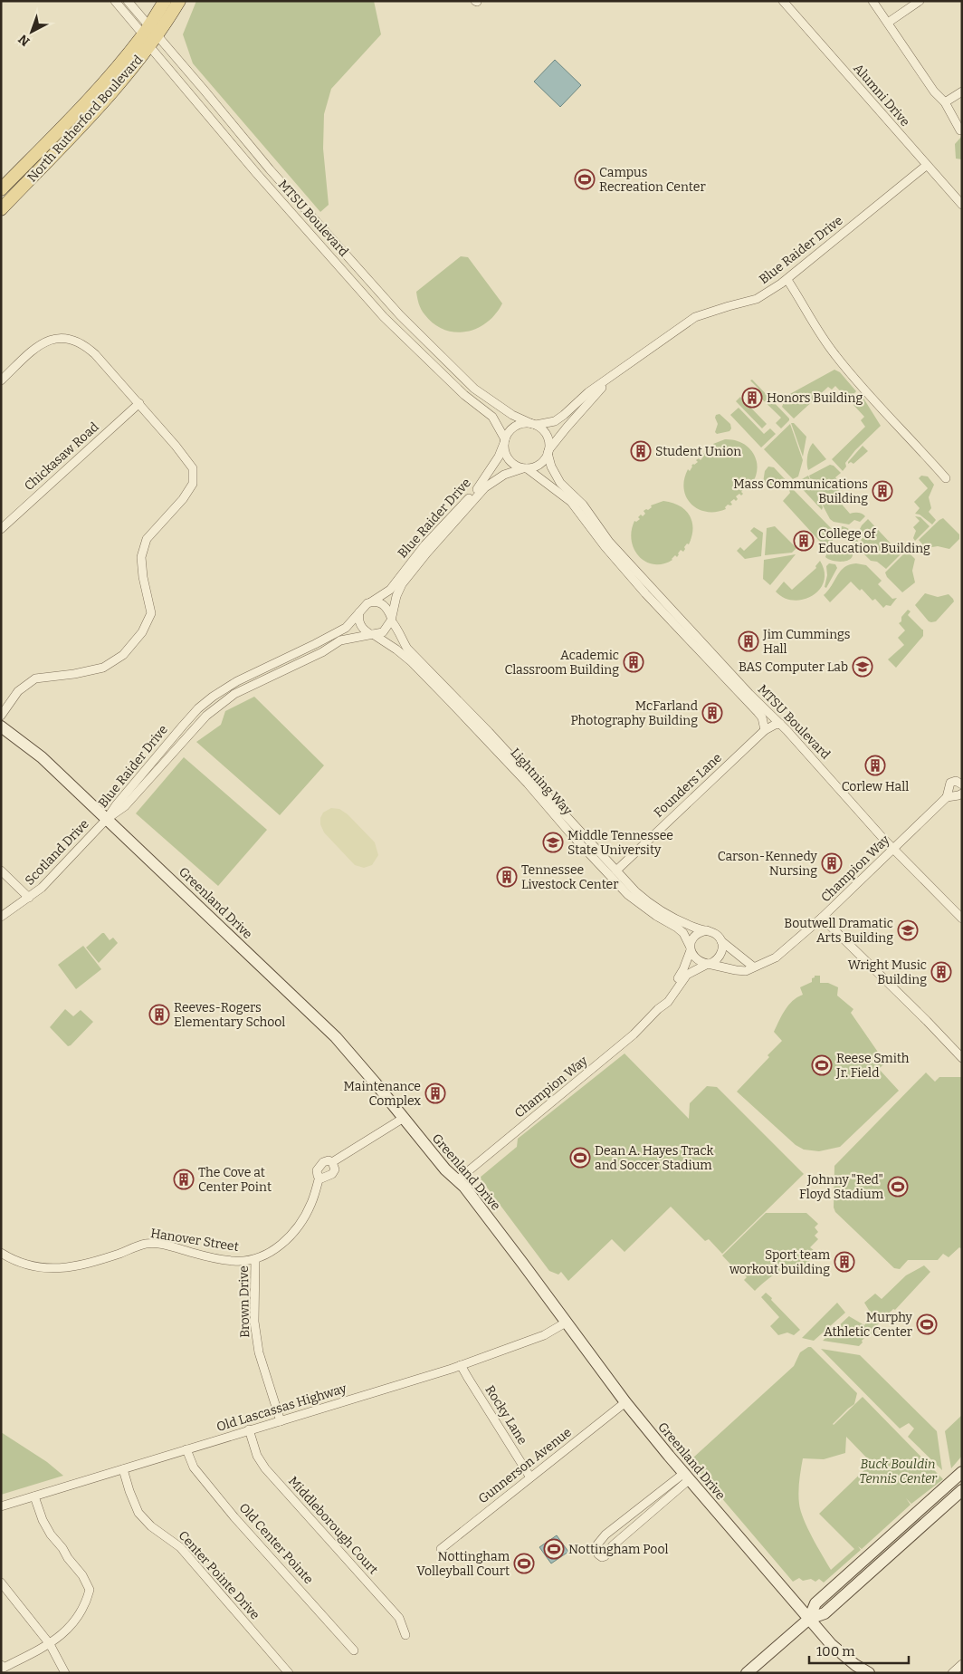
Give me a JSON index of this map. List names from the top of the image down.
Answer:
{
  "streets": {
    "main road": ["North Rutherford Boulevard"],
    "street": [
      "Alumni Drive",
      "MTSU Boulevard",
      "Blue Raider Drive",
      "Chickasaw Road",
      "Lightning Way",
      "Founders Lane",
      "Scotland Drive",
      "Champion Way",
      "Greenland Drive",
      "Hanover Street",
      "Brown Drive",
      "Old Lascassas Highway",
      "Rocky Lane",
      "Gunnerson Avenue",
      "Middleborough Court",
      "Old Center Pointe",
      "Center Pointe Drive"
    ]
  },
  "crossings": [
    ["Alumni Drive", "Blue Raider Drive"],
    ["North Rutherford Boulevard", "MTSU Boulevard"],
    ["MTSU Boulevard", "Blue Raider Drive"],
    ["MTSU Boulevard", "Founders Lane"],
    ["MTSU Boulevard", "Champion Way"],
    ["Blue Raider Drive", "Lightning Way"],
    ["Blue Raider Drive", "Scotland Drive"],
    ["Blue Raider Drive", "Greenland Drive"],
    ["Lightning Way", "Founders Lane"],
    ["Lightning Way", "Champion Way"],
    ["Scotland Drive", "Greenland Drive"],
    ["Champion Way", "Greenland Drive"],
    ["Greenland Drive", "Brown Drive"],
    ["Greenland Drive", "Old Lascassas Highway"],
    ["Greenland Drive", "Gunnerson Avenue"],
    ["Hanover Street", "Brown Drive"],
    ["Brown Drive", "Old Lascassas Highway"],
    ["Old Lascassas Highway", "Rocky Lane"],
    ["Old Lascassas Highway", "Middleborough Court"],
    ["Old Lascassas Highway", "Old Center Pointe"],
    ["Old Lascassas Highway", "Center Pointe Drive"],
    ["Rocky Lane", "Gunnerson Avenue"]
  ],
  "parks": ["Buck Bouldin Tennis Center"],
  "places": {
    "sports": [
      "Campus Recreation Center",
      "Reese Smith Jr. Field",
      "Dean A. Hayes Track and Soccer Stadium",
      "Johnny \"Red\" Floyd Stadium",
      "Murphy Athletic Center",
      "Nottingham Pool",
      "Nottingham Volleyball Court"
    ],
    "building": [
      "Honors Building",
      "Student Union",
      "Mass Communications Building",
      "College of Education Building",
      "Jim Cummings Hall",
      "Academic Classroom Building",
      "McFarland Photography Building",
      "Corlew Hall",
      "Carson-Kennedy Nursing",
      "Tennessee Livestock Center",
      "Wright Music Building",
      "Reeves-Rogers Elementary School",
      "Maintenance Complex",
      "The Cove at Center Point",
      "Sport team workout building"
    ],
    "school or university": ["BAS Computer Lab", "Middle Tennessee State University", "Boutwell Dramatic Arts Building"]
  },
  "scale_bar": "100 m",
  "north": "bottom left"
}
